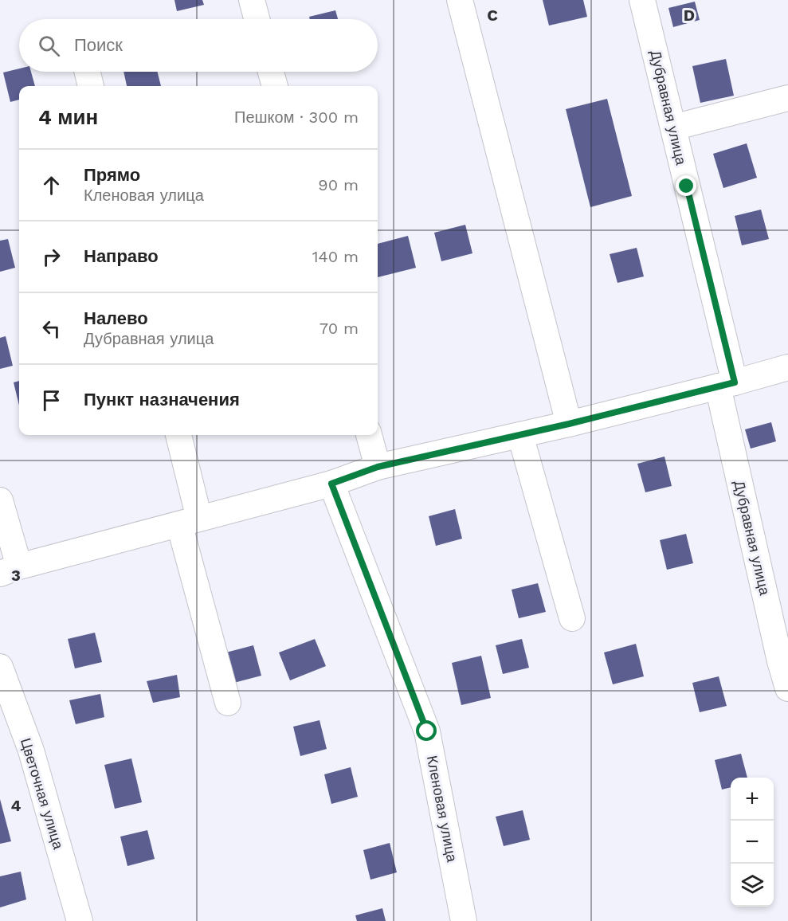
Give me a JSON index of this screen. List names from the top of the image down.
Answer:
{
  "streets": {
    "street": ["Дубравная улица", "Цветочная улица", "Кленовая улица"]
  },
  "page": {
    "search": "Поиск",
    "heading": ["4 мин", "Пешком · 300 m"],
    "list": [
      ["Прямо", "Кленовая улица", "90 m"],
      ["Направо", "140 m"],
      ["Налево", "Дубравная улица", "70 m"],
      "Пункт назначения"
    ],
    "map_buttons": ["+", "−"]
  },
  "grid": {
    "columns": ["C", "D"],
    "rows": ["3", "4"]
  }
}
